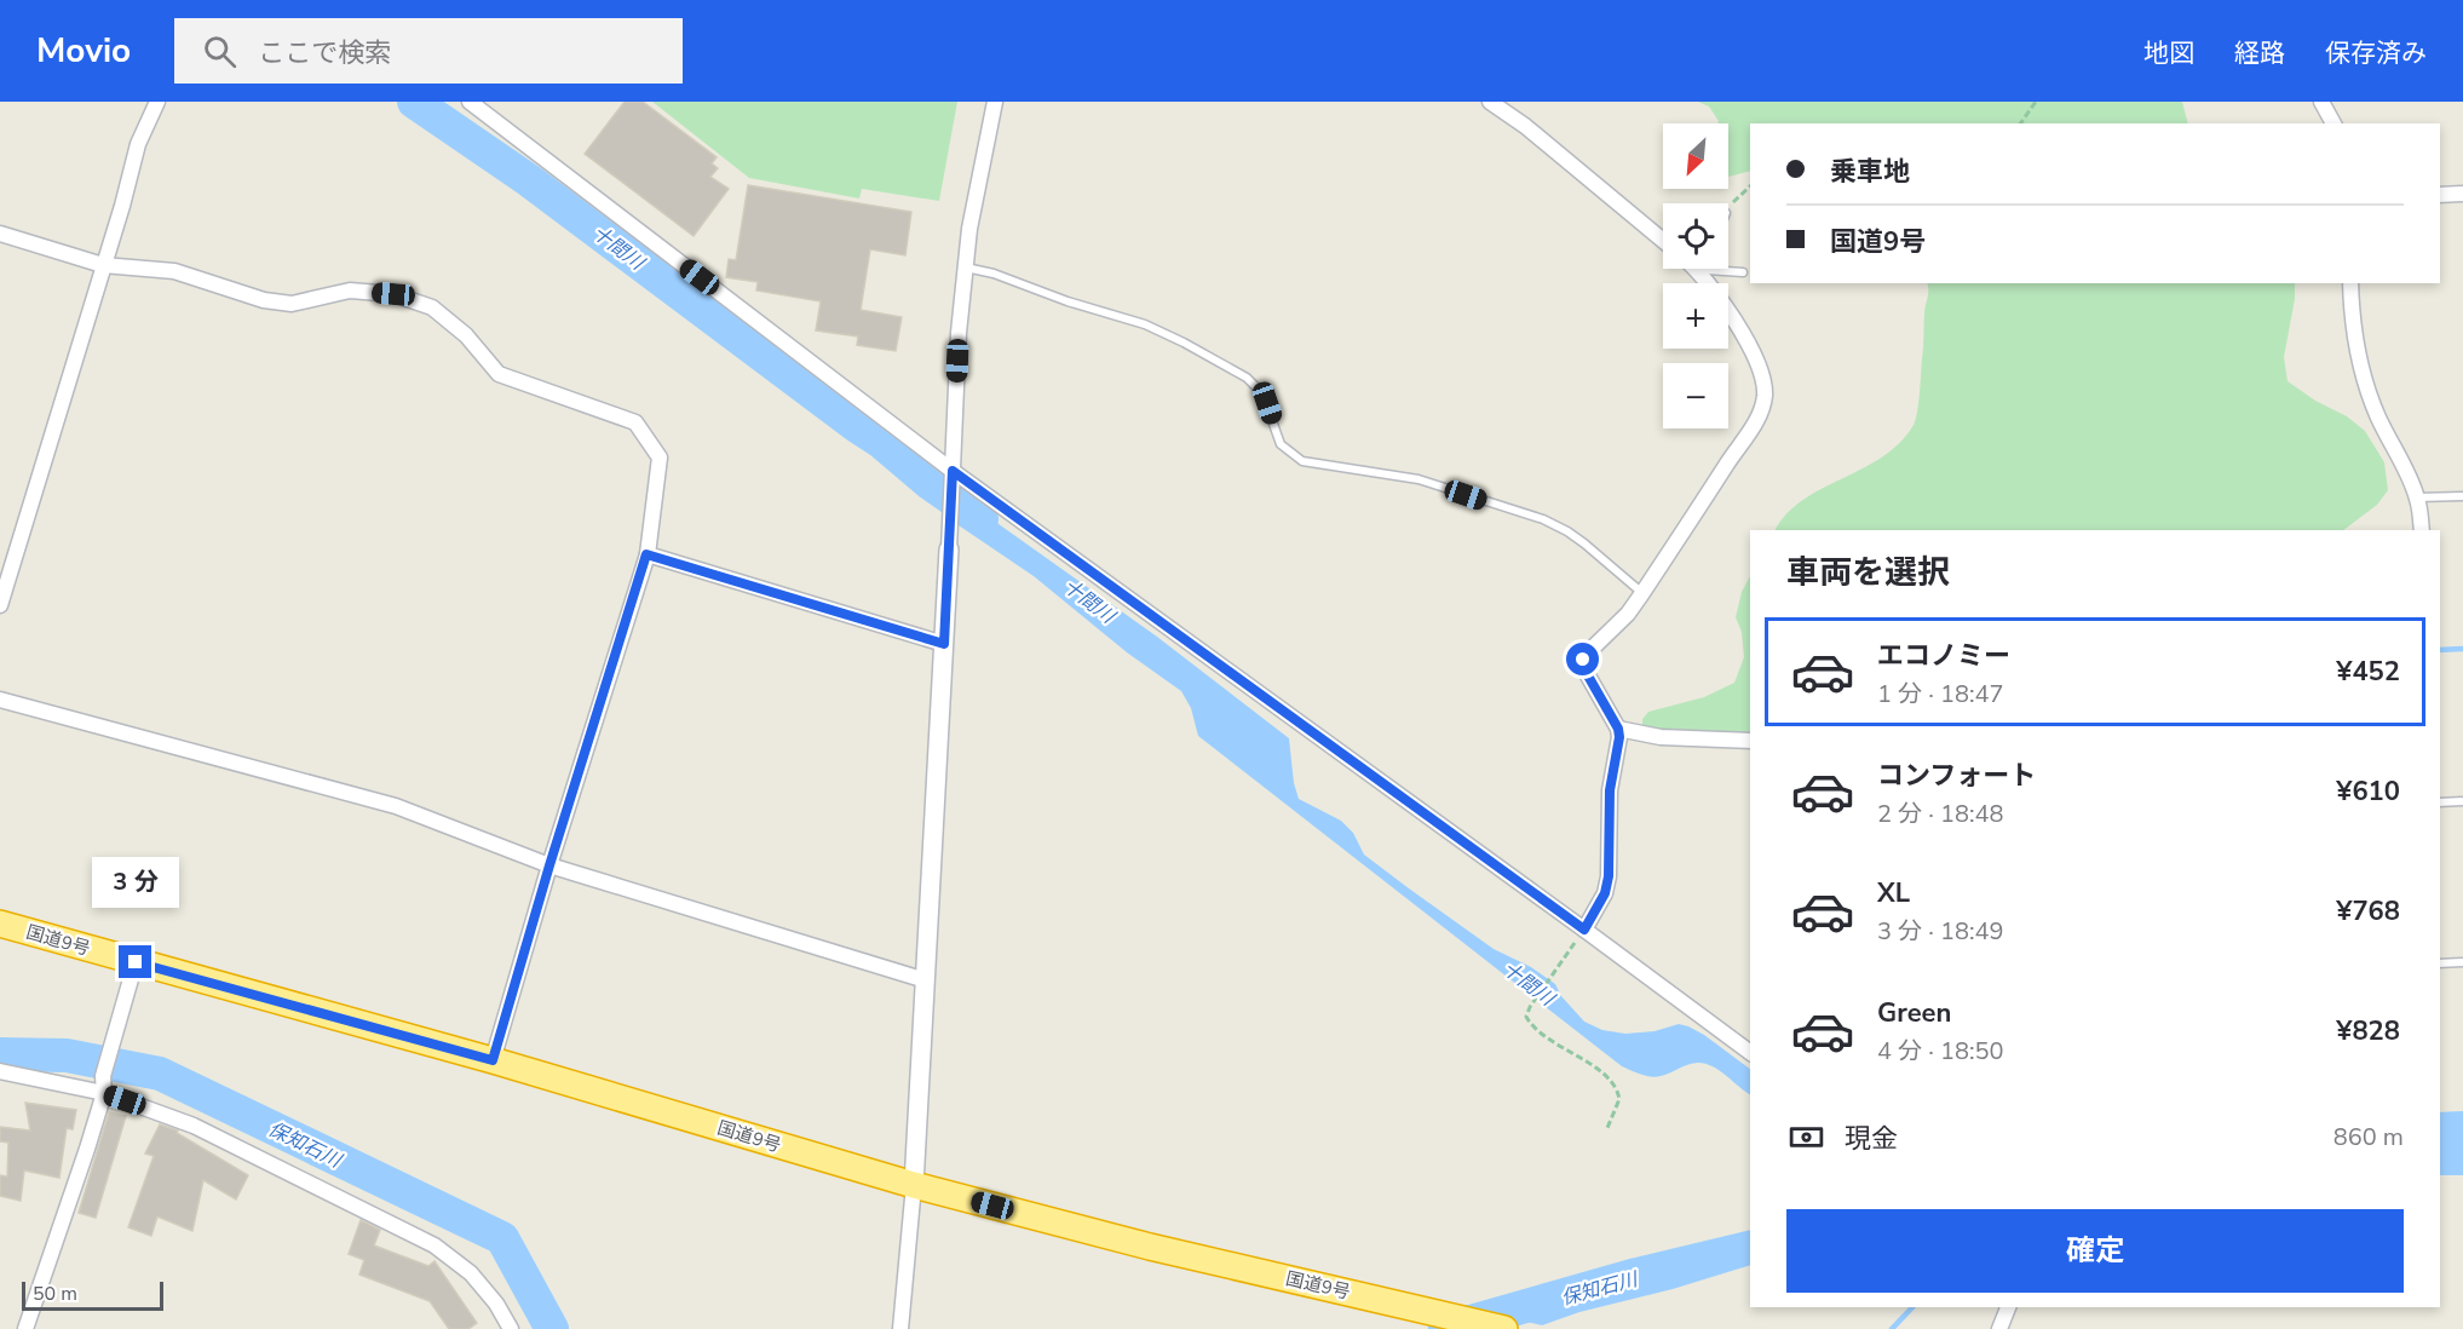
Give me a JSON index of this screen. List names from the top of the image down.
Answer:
{
  "streets": {
    "highway": ["国道9号"]
  },
  "water": ["十間川", "保知石川"],
  "scale_bar": "50 m",
  "north": "bottom left",
  "page": {
    "header": "Movio",
    "search": "ここで検索",
    "nav": ["地図", "経路", "保存済み"],
    "map_buttons": ["+", "−"],
    "banner": ["乗車地", "国道9号"],
    "heading": "車両を選択",
    "list": [
      {
        "name": "エコノミー",
        "note": "1 分 · 18:47",
        "value": "¥452"
      },
      {
        "name": "コンフォート",
        "note": "2 分 · 18:48",
        "value": "¥610"
      },
      {
        "name": "XL",
        "note": "3 分 · 18:49",
        "value": "¥768"
      },
      {
        "name": "Green",
        "note": "4 分 · 18:50",
        "value": "¥828"
      }
    ],
    "bubble": "3 分",
    "pay": ["現金", "860 m"],
    "buttons": "確定",
    "scale": "50 m"
  }
}
